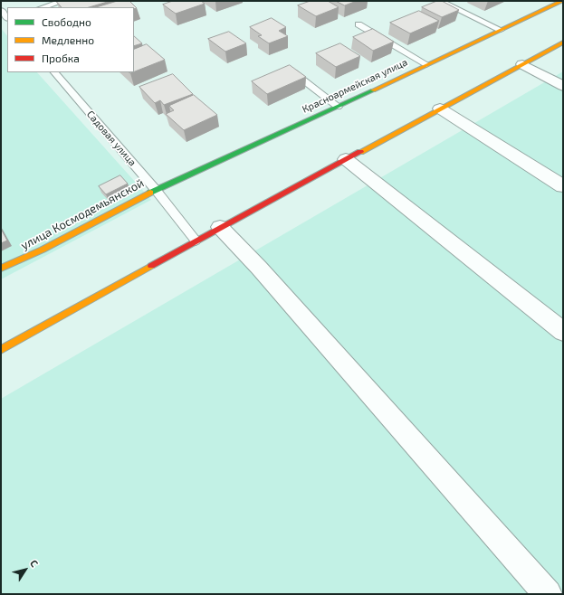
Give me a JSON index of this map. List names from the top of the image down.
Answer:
{
  "streets": {
    "street": ["Красноармейская улица", "улица Космодемьянской"],
    "lane": ["Садовая улица"]
  },
  "crossings": [
    ["Красноармейская улица", "Садовая улица"],
    ["Красноармейская улица", "улица Космодемьянской"],
    ["Садовая улица", "улица Космодемьянской"]
  ],
  "legend": ["Свободно", "Медленно", "Пробка"],
  "north": "top right"
}
